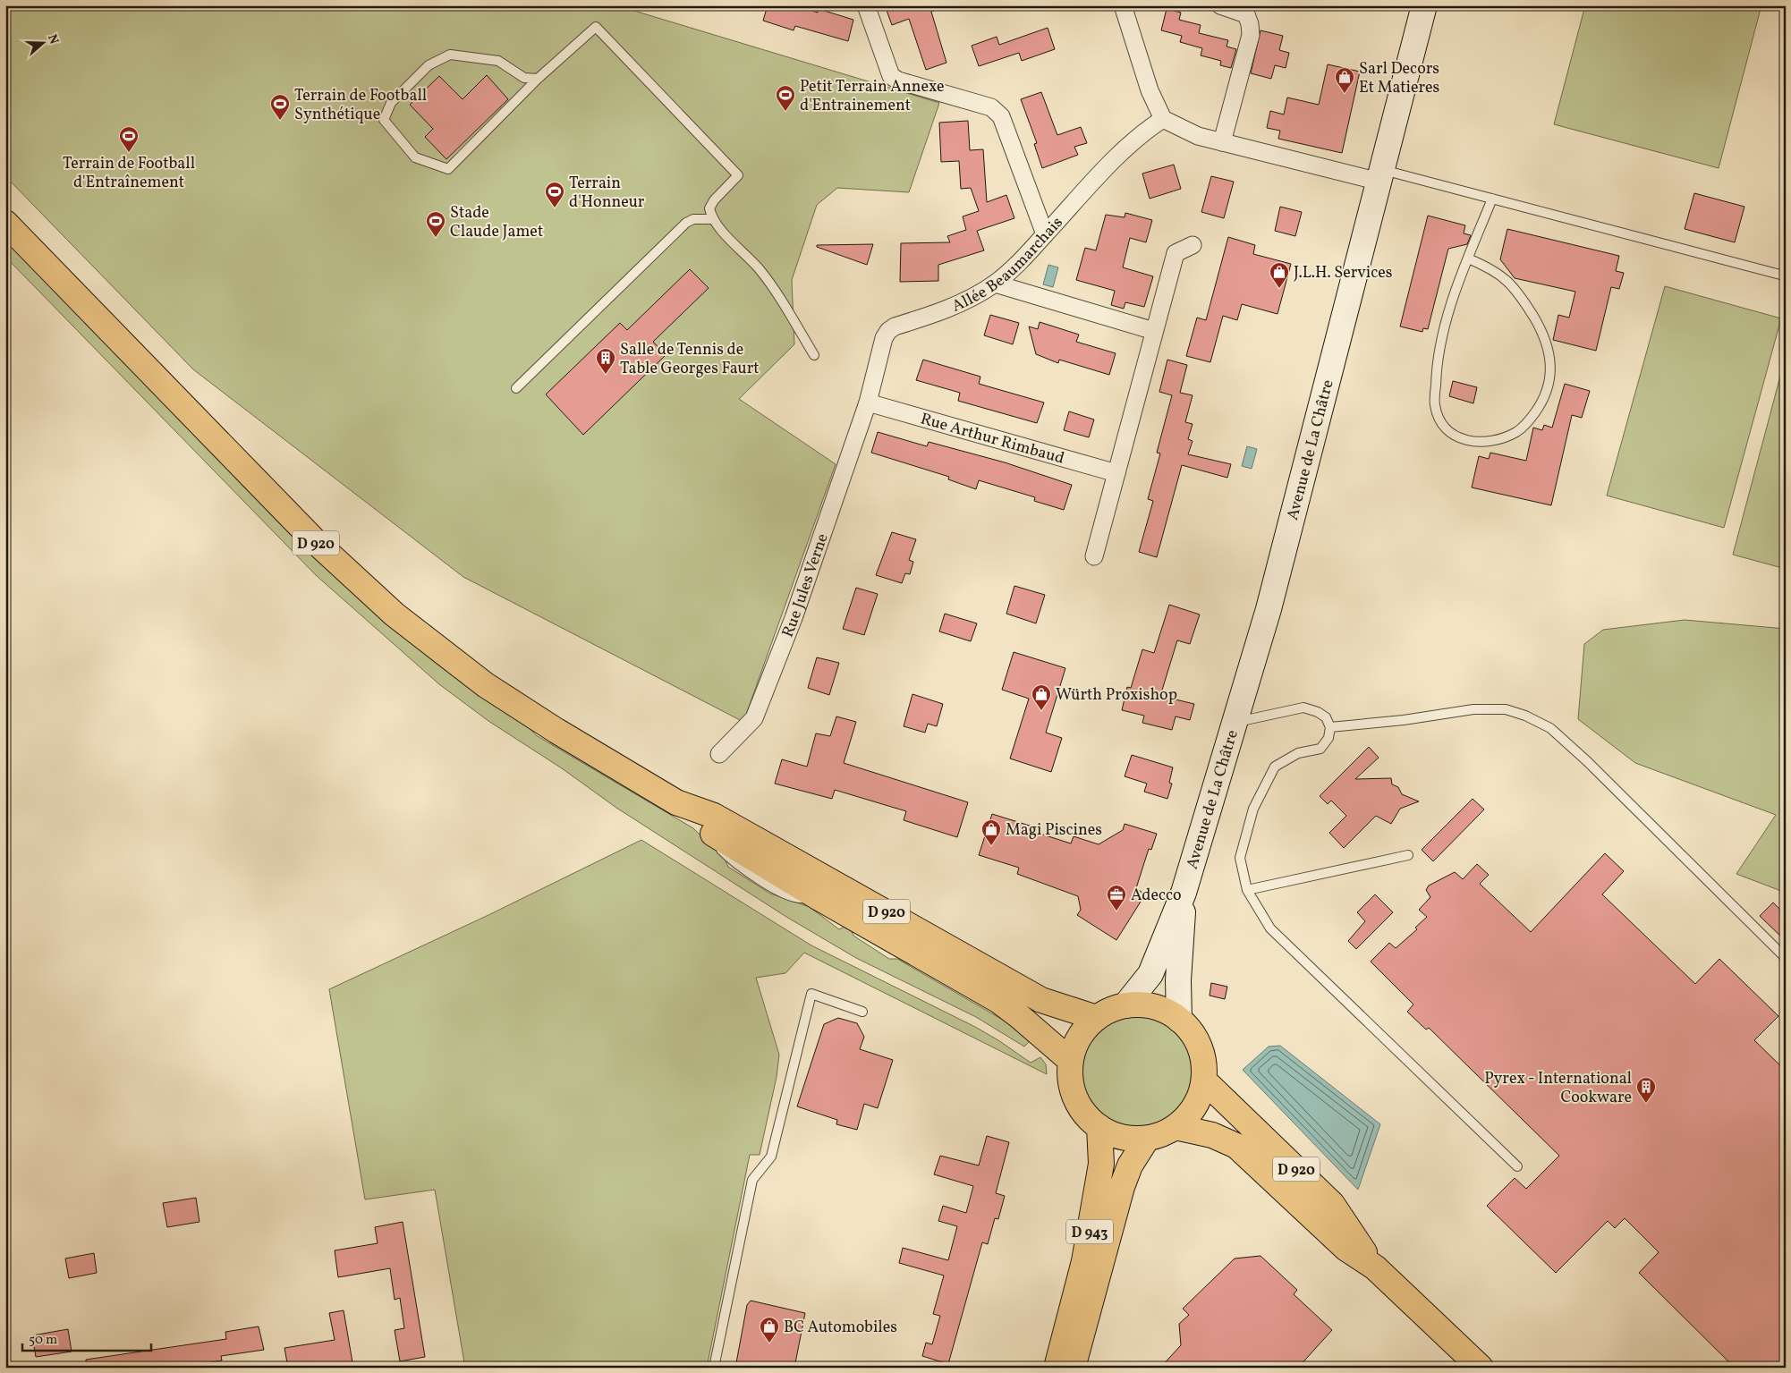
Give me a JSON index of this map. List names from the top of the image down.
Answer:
{
  "streets": {
    "main road": ["Avenue de La Châtre", "D 920", "D 943"],
    "street": ["Allée Beaumarchais", "Rue Arthur Rimbaud", "Rue Jules Verne"]
  },
  "crossings": [
    ["Allée Beaumarchais", "Rue Arthur Rimbaud"],
    ["Allée Beaumarchais", "Rue Jules Verne"],
    ["Rue Arthur Rimbaud", "Rue Jules Verne"],
    ["Avenue de La Châtre", "D 920"],
    ["Avenue de La Châtre", "D 943"],
    ["D 920", "D 943"]
  ],
  "places": {
    "shop": [
      "Sarl Decors Et Matieres",
      "J.L.H. Services",
      "Würth Proxishop",
      "Magi Piscines",
      "BC Automobiles"
    ],
    "sports": [
      "Petit Terrain Annexe d'Entrainement",
      "Terrain de Football Synthétique",
      "Terrain de Football d'Entraînement",
      "Terrain d'Honneur",
      "Stade Claude Jamet"
    ],
    "building": ["Salle de Tennis de Table Georges Faurt", "Pyrex - International Cookware"],
    "office": ["Adecco"]
  },
  "scale_bar": "50 m",
  "north": "right"
}
